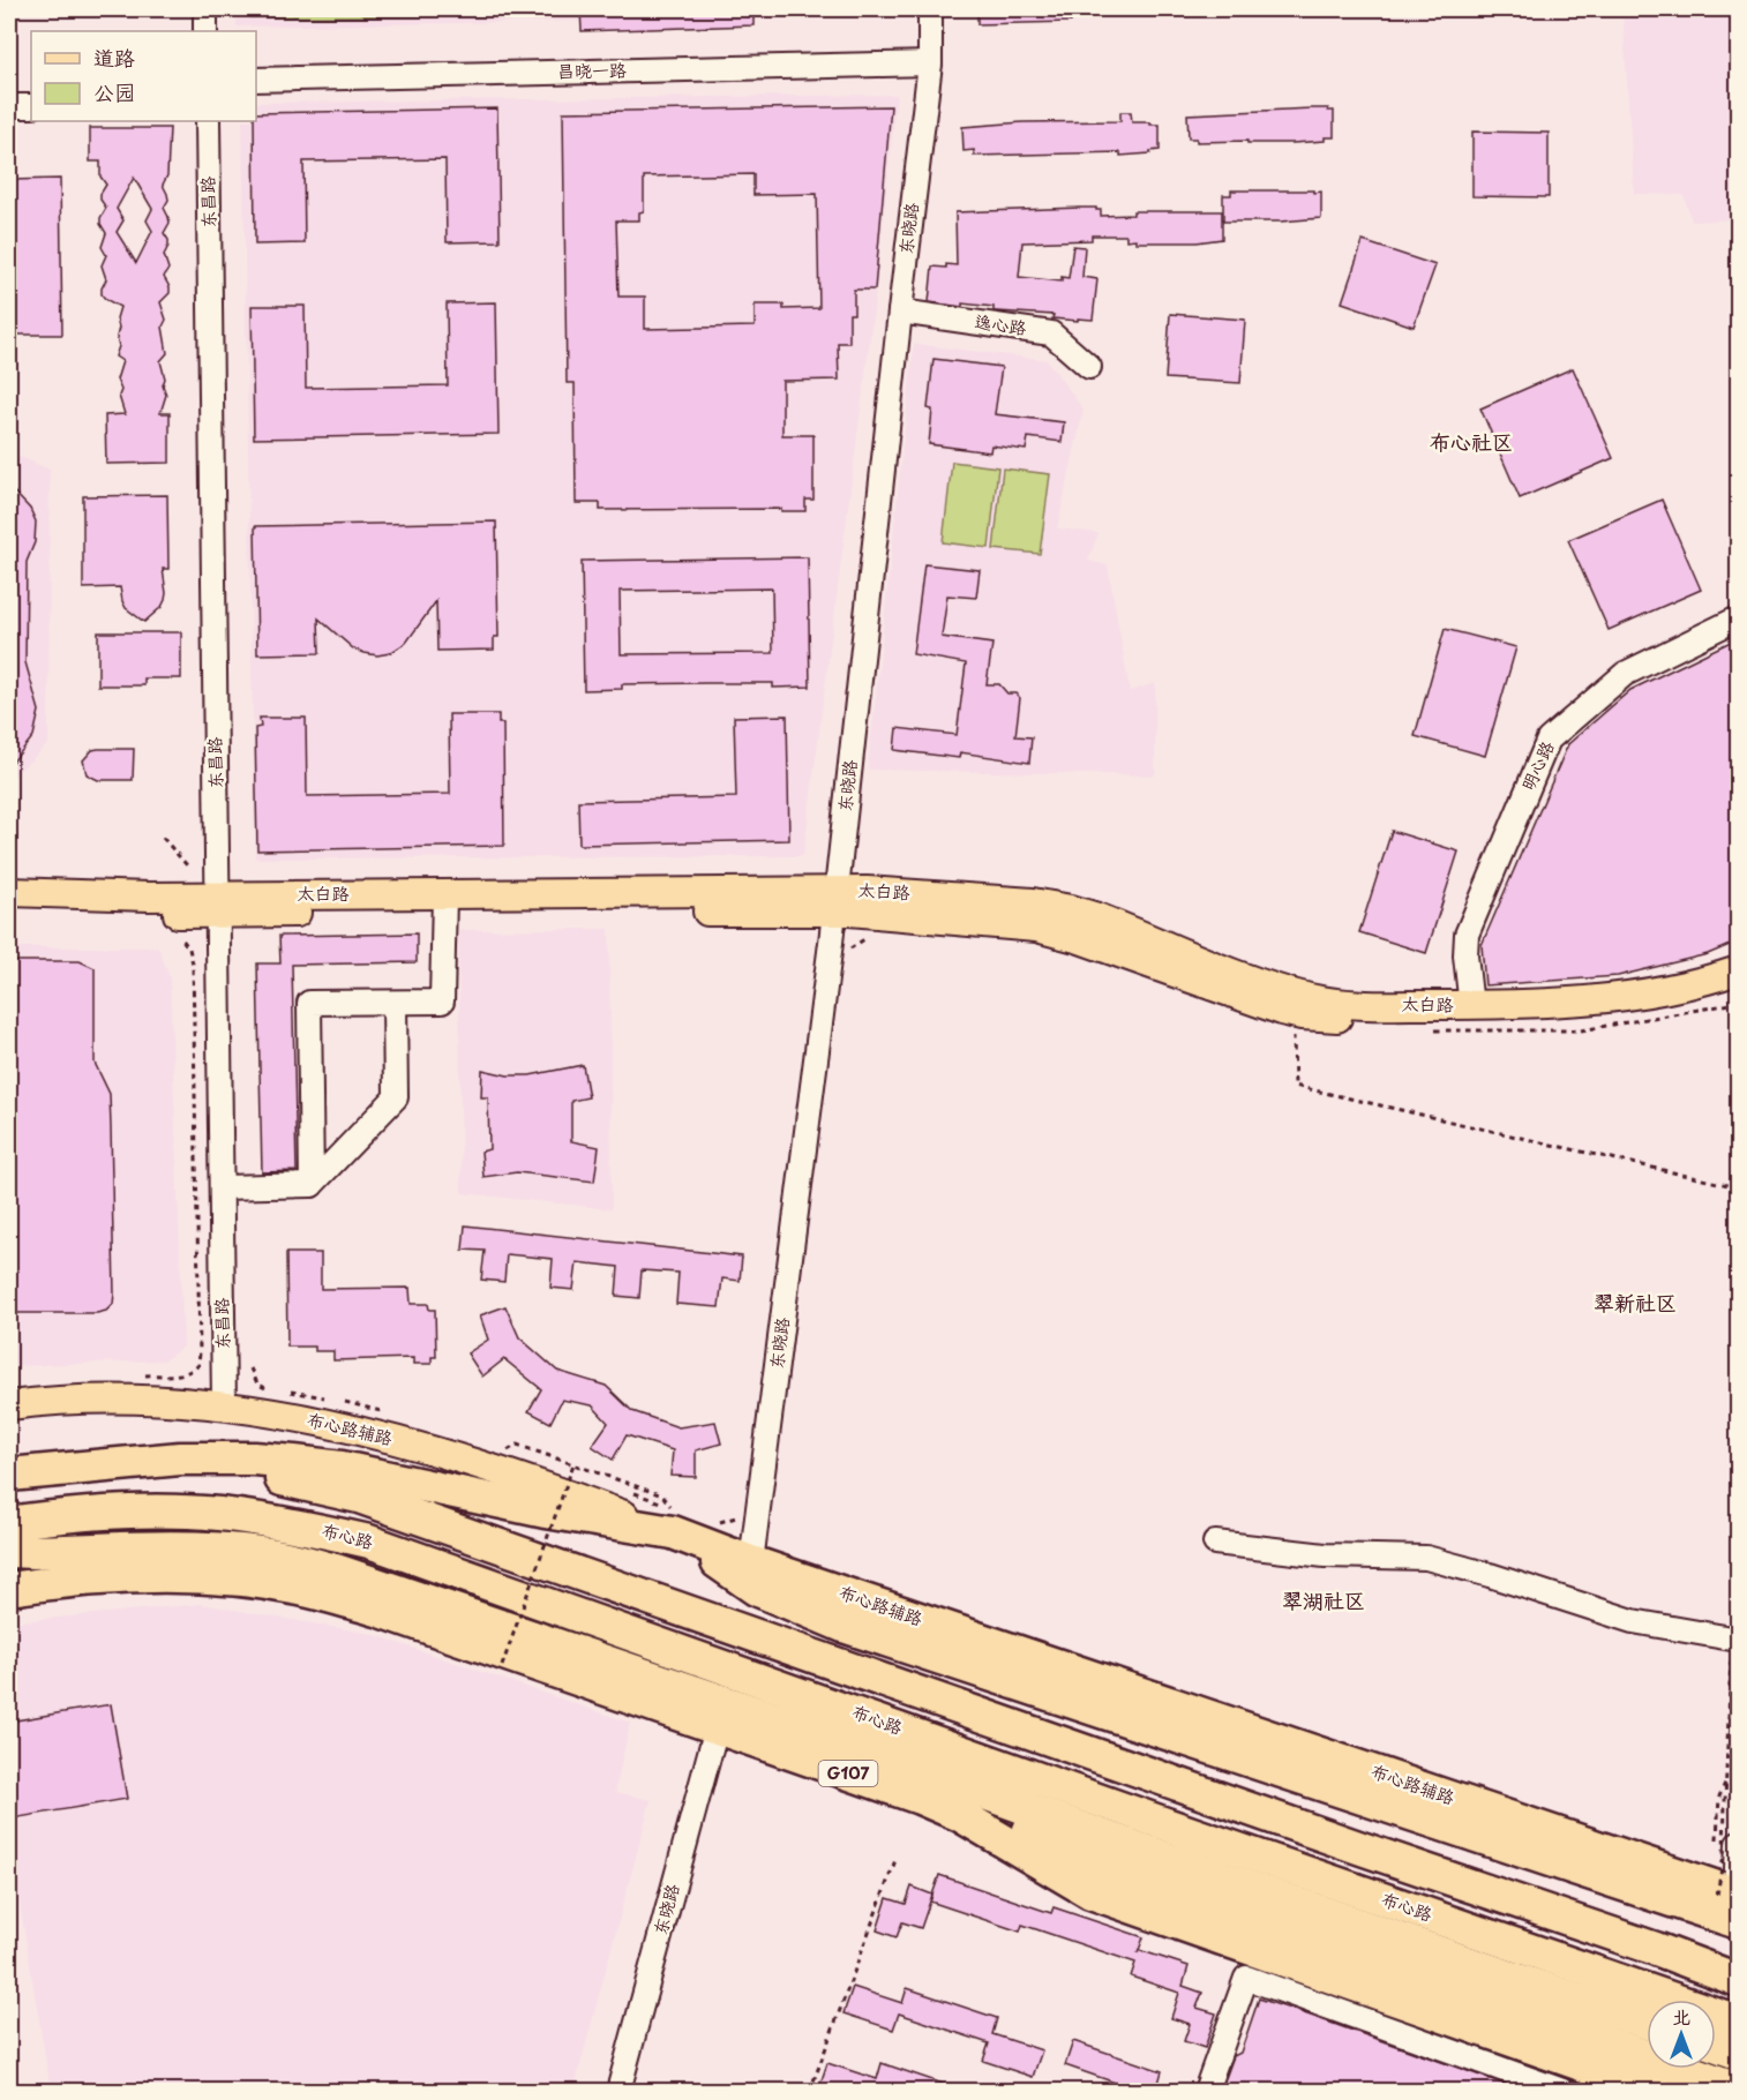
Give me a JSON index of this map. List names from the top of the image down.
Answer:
{
  "streets": {
    "highway": ["布心路辅路", "布心路", "G107"],
    "main road": ["太白路"],
    "street": [
      "昌晓一路",
      "东昌路",
      "东晓路",
      "逸心路",
      "明心路"
    ]
  },
  "crossings": [
    ["昌晓一路", "东晓路"],
    ["东昌路", "太白路"],
    ["东昌路", "布心路辅路"],
    ["东晓路", "逸心路"],
    ["东晓路", "太白路"],
    ["东晓路", "布心路辅路"],
    ["东晓路", "G107"],
    ["明心路", "太白路"]
  ],
  "districts": ["布心社区", "翠新社区", "翠湖社区"],
  "legend": ["道路", "公园"],
  "north": "top"
}
